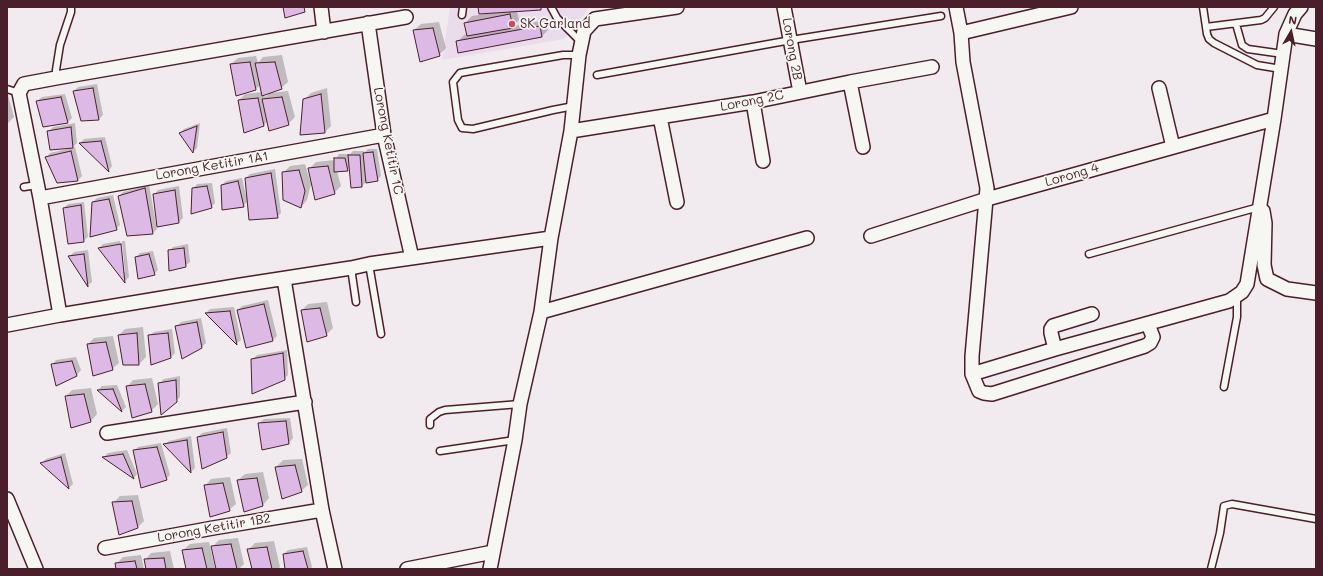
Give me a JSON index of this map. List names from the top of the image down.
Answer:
{
  "streets": {
    "street": [
      "Lorong 2B",
      "Lorong 2C",
      "Lorong Ketitir 1C",
      "Lorong Ketitir 1A1",
      "Lorong 4",
      "Lorong Ketitir 1B2"
    ]
  },
  "crossings": [
    ["Lorong 2B", "Lorong 2C"],
    ["Lorong Ketitir 1C", "Lorong Ketitir 1A1"]
  ],
  "places": ["SK Garland"],
  "north": "top"
}
